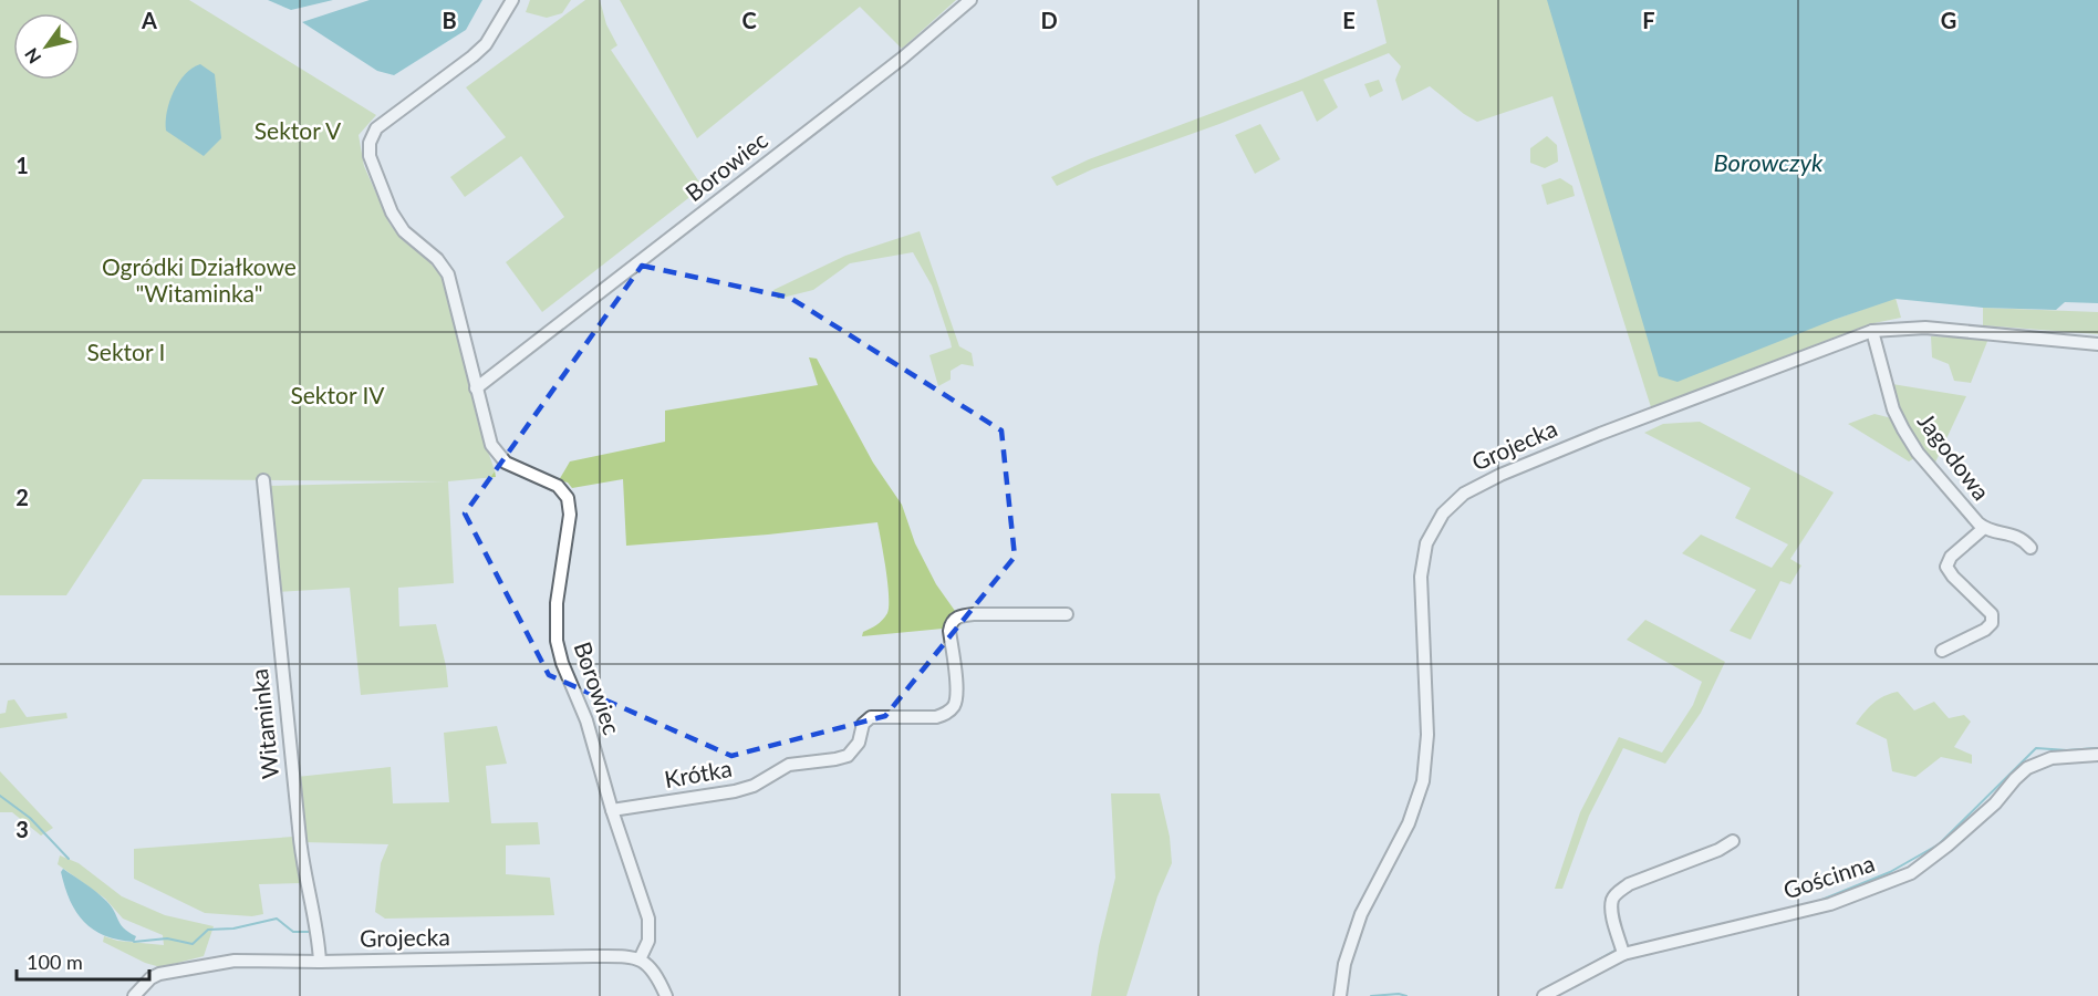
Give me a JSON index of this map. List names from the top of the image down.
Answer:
{
  "streets": {
    "street": [
      "Borowiec",
      "Grojecka",
      "Jagodowa",
      "Witaminka",
      "Krótka",
      "Gościnna"
    ]
  },
  "crossings": [
    ["Borowiec", "Grojecka"],
    ["Borowiec", "Krótka"],
    ["Grojecka", "Jagodowa"],
    ["Grojecka", "Witaminka"]
  ],
  "water": ["Borowczyk"],
  "parks": [
    "Sektor V",
    "Ogródki Działkowe \"Witaminka\"",
    "Sektor I",
    "Sektor IV"
  ],
  "scale_bar": "100 m",
  "north": "bottom left",
  "grid": {
    "columns": [
      "A",
      "B",
      "C",
      "D",
      "E",
      "F",
      "G"
    ],
    "rows": ["1", "2", "3"]
  }
}
